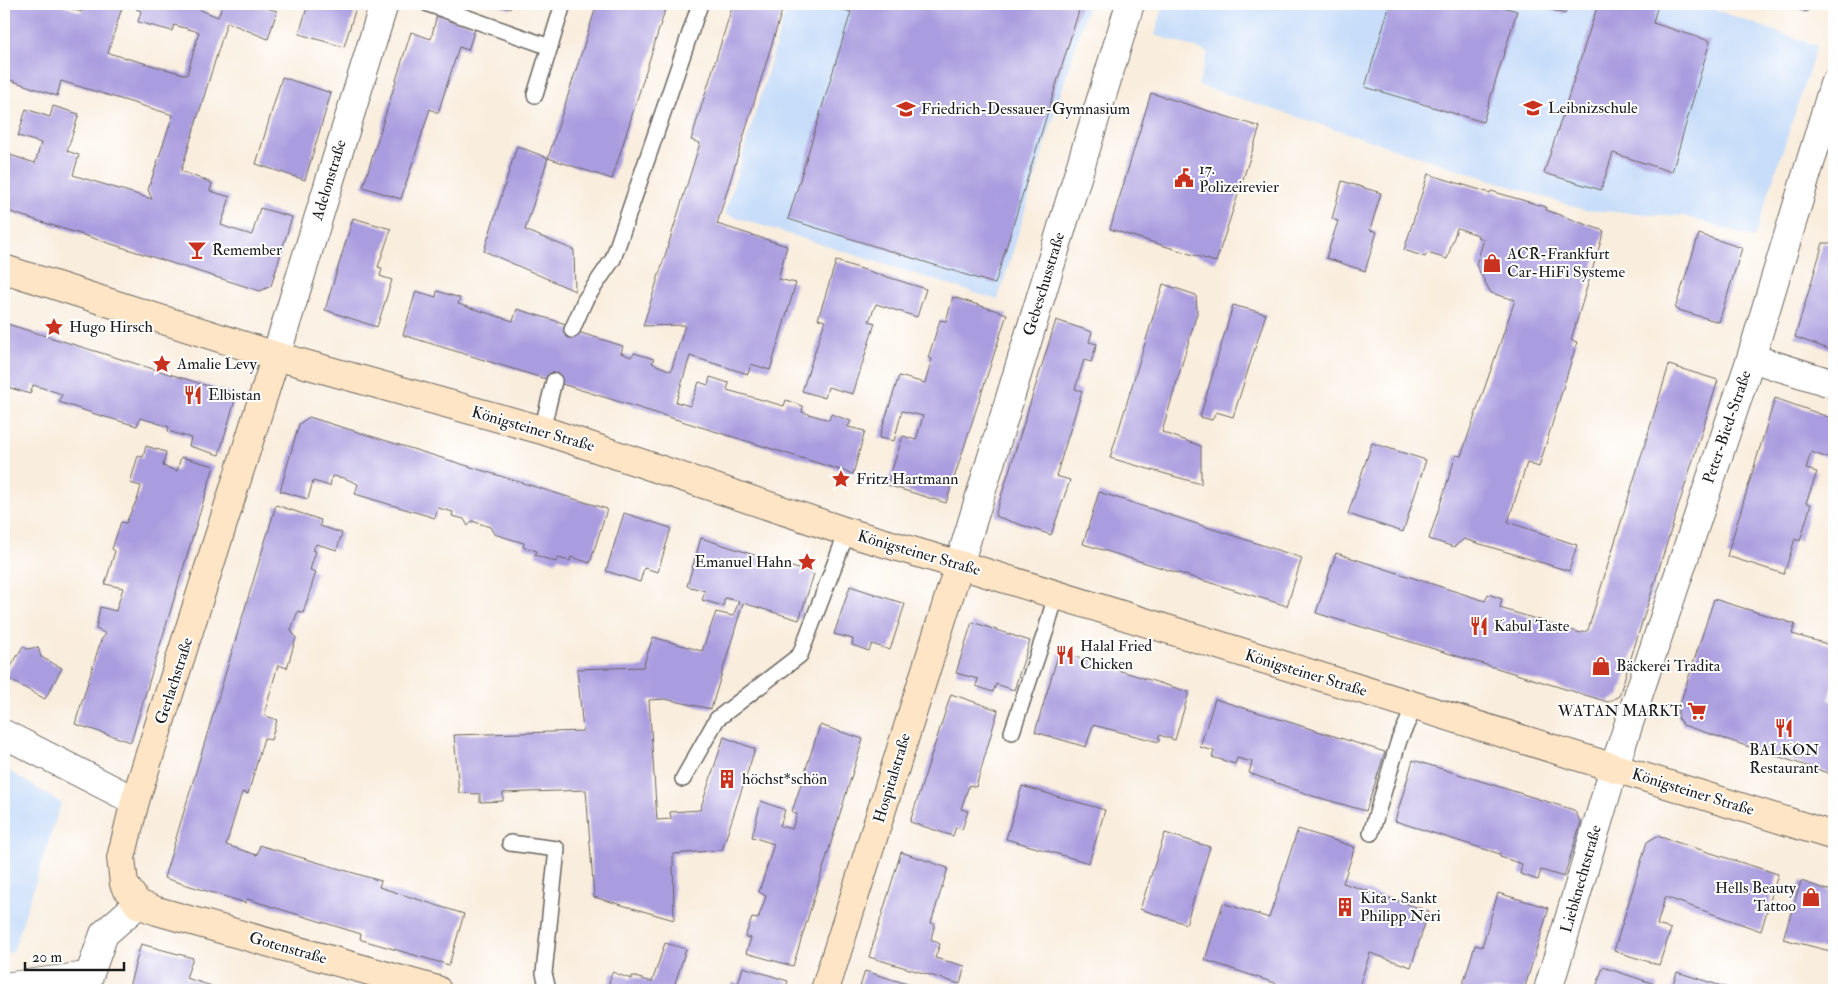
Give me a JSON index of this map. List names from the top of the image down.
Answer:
{
  "streets": {
    "main road": [
      "Königsteiner Straße",
      "Gerlachstraße",
      "Hospitalstraße",
      "Gotenstraße"
    ],
    "street": [
      "Adelonstraße",
      "Gebeschusstraße",
      "Peter-Bied-Straße",
      "Liebknechtstraße"
    ]
  },
  "crossings": [
    ["Adelonstraße", "Königsteiner Straße"],
    ["Adelonstraße", "Gerlachstraße"],
    ["Gebeschusstraße", "Königsteiner Straße"],
    ["Gebeschusstraße", "Hospitalstraße"],
    ["Peter-Bied-Straße", "Königsteiner Straße"],
    ["Peter-Bied-Straße", "Liebknechtstraße"],
    ["Königsteiner Straße", "Gerlachstraße"],
    ["Königsteiner Straße", "Hospitalstraße"],
    ["Königsteiner Straße", "Liebknechtstraße"],
    ["Gerlachstraße", "Gotenstraße"]
  ],
  "places": {
    "school or university": ["Leibnizschule", "Friedrich-Dessauer-Gymnasium"],
    "public building": ["17. Polizeirevier"],
    "bar": ["Remember"],
    "shop": ["ACR-Frankfurt Car-HiFi Systeme", "Bäckerei Tradita", "Hells Beauty Tattoo"],
    "place": [
      "Hugo Hirsch",
      "Amalie Levy",
      "Fritz Hartmann",
      "Emanuel Hahn"
    ],
    "restaurant": [
      "Elbistan",
      "Kabul Taste",
      "Halal Fried Chicken",
      "BALKON Restaurant"
    ],
    "supermarket": ["WATAN MARKT"],
    "building": ["höchst*schön", "Kita - Sankt Philipp Neri"]
  },
  "scale_bar": "20 m"
}
